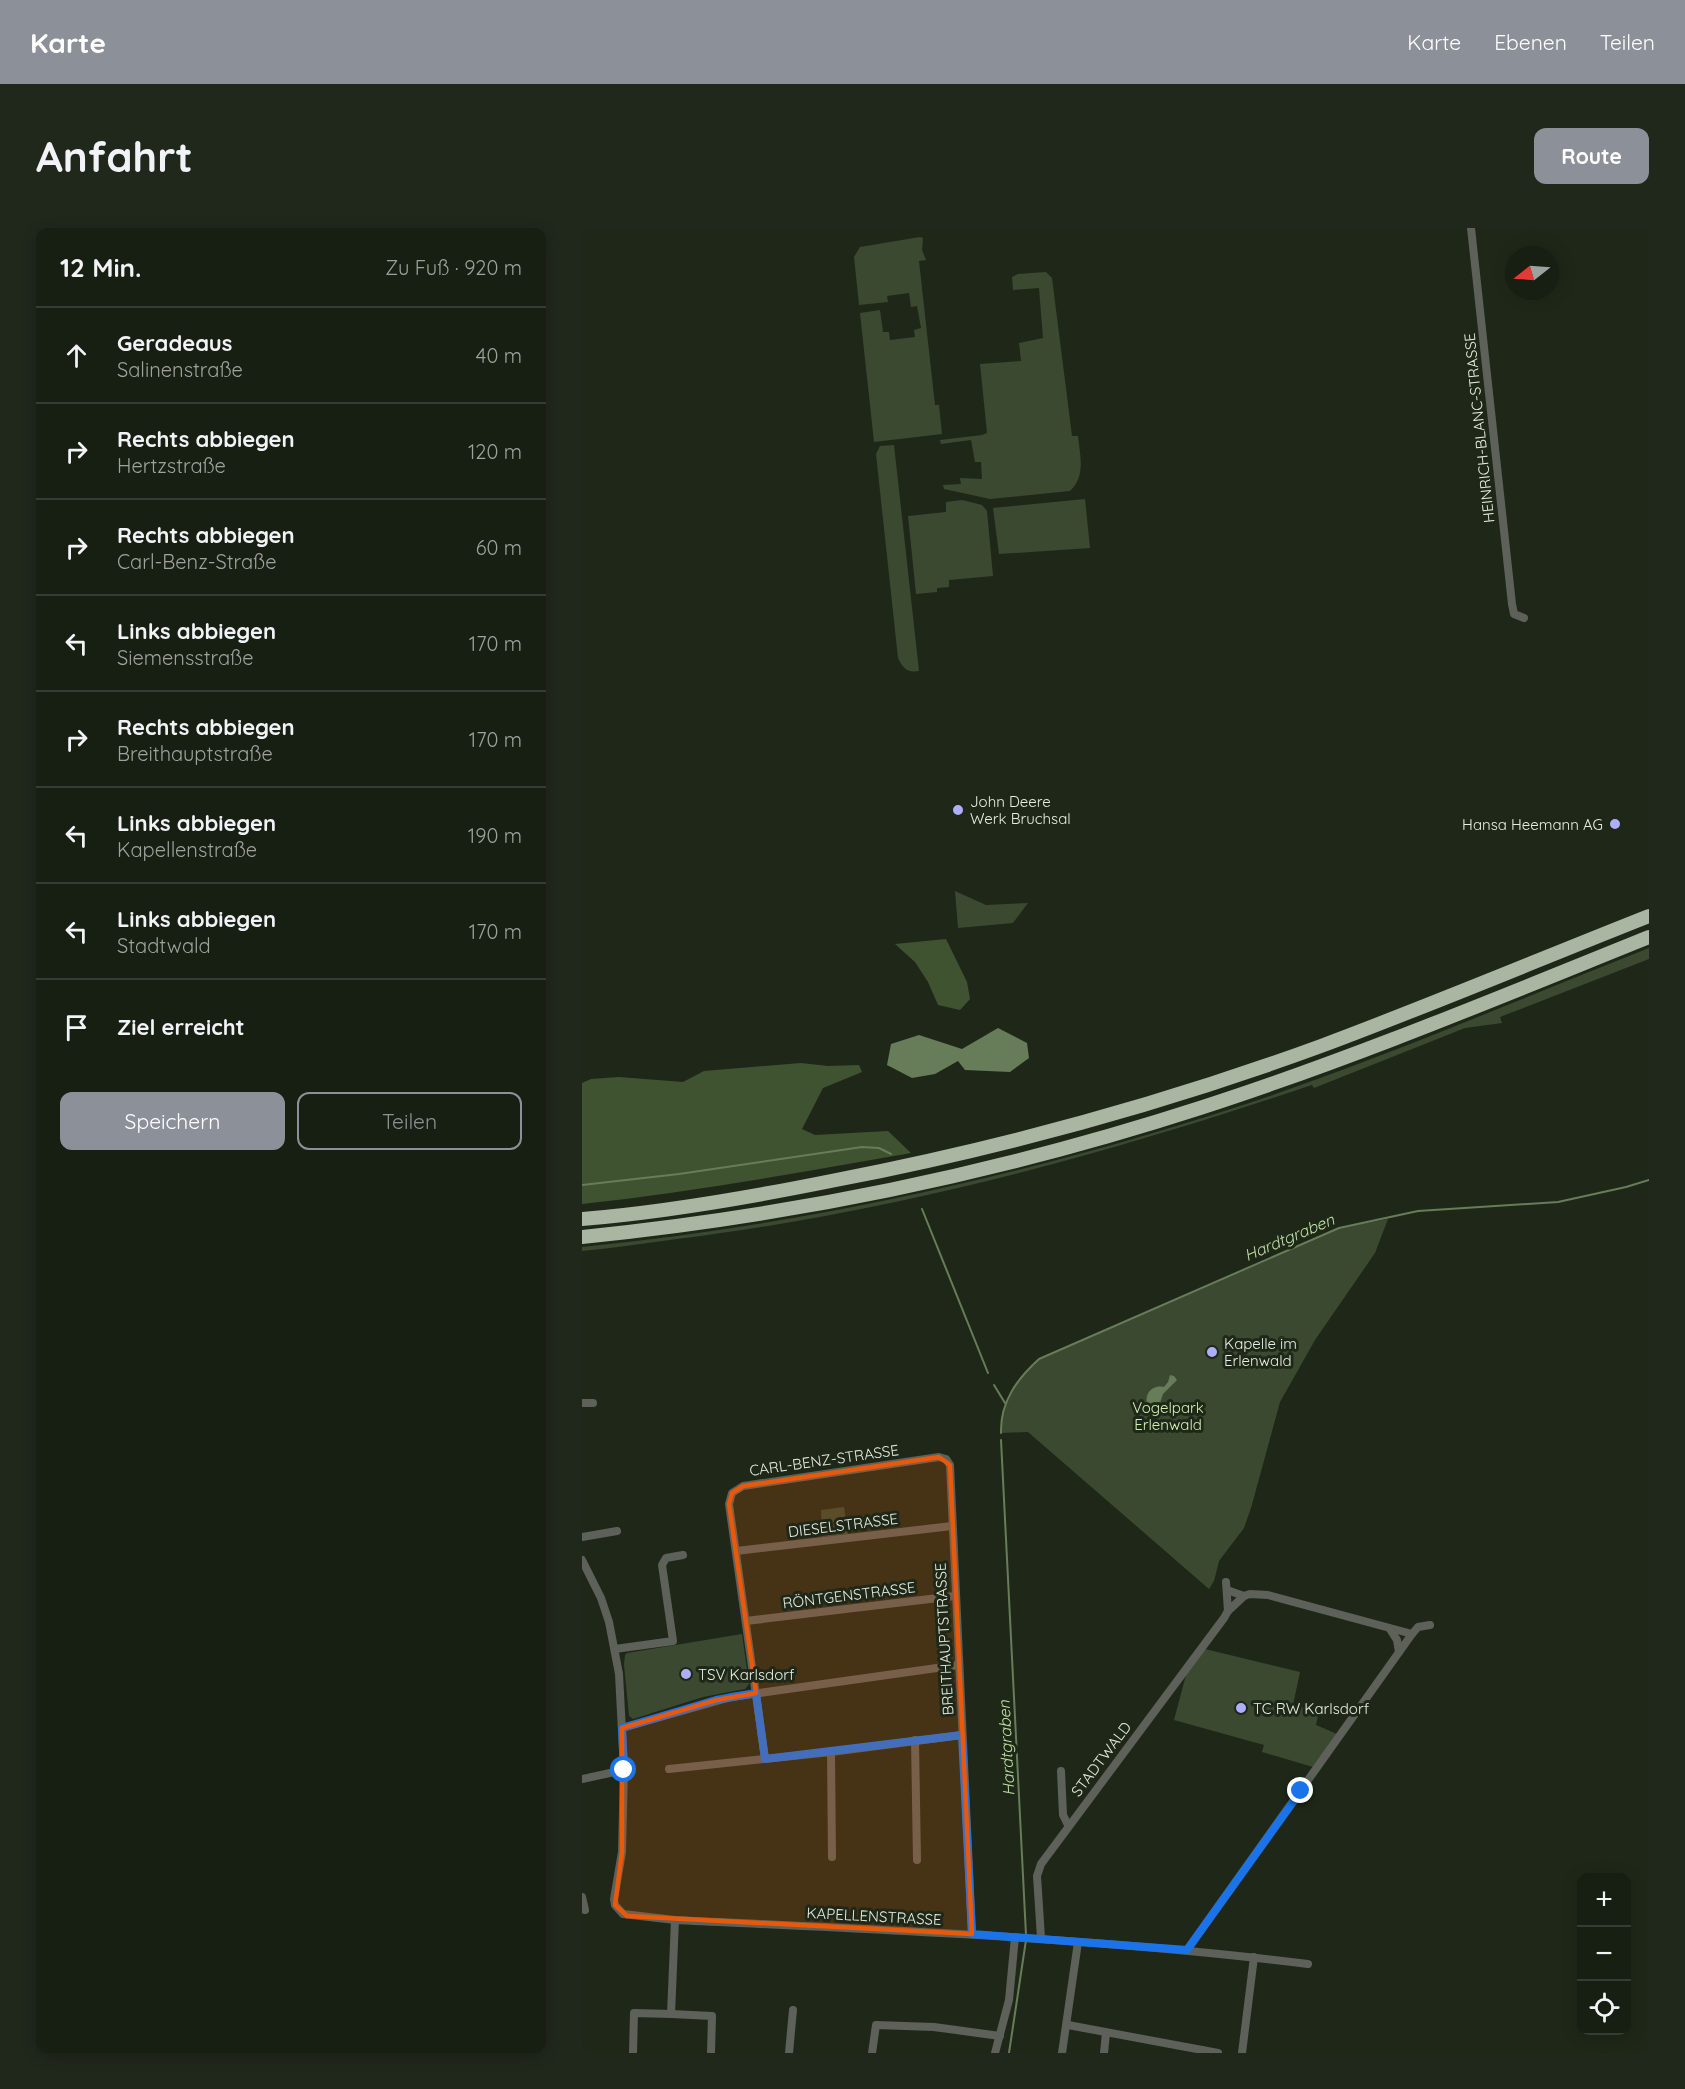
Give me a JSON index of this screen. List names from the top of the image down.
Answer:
{
  "streets": {
    "street": [
      "HEINRICH-BLANC-STRASSE",
      "CARL-BENZ-STRASSE",
      "DIESELSTRASSE",
      "RÖNTGENSTRASSE",
      "BREITHAUPTSTRASSE",
      "STADTWALD",
      "KAPELLENSTRASSE"
    ]
  },
  "crossings": [
    ["CARL-BENZ-STRASSE", "DIESELSTRASSE"],
    ["CARL-BENZ-STRASSE", "RÖNTGENSTRASSE"],
    ["CARL-BENZ-STRASSE", "BREITHAUPTSTRASSE"],
    ["DIESELSTRASSE", "BREITHAUPTSTRASSE"],
    ["RÖNTGENSTRASSE", "BREITHAUPTSTRASSE"],
    ["BREITHAUPTSTRASSE", "KAPELLENSTRASSE"],
    ["STADTWALD", "KAPELLENSTRASSE"]
  ],
  "water": ["Hardtgraben"],
  "parks": ["Vogelpark Erlenwald"],
  "places": [
    "John Deere Werk Bruchsal",
    "Hansa Heemann AG",
    "Kapelle im Erlenwald",
    "TSV Karlsdorf",
    "TC RW Karlsdorf"
  ],
  "north": "left",
  "page": {
    "header": "Karte",
    "nav": ["Karte", "Ebenen", "Teilen"],
    "buttons": [
      "Route",
      ["Speichern", "Teilen"]
    ],
    "title": "Anfahrt",
    "heading": ["12 Min.", "Zu Fuß · 920 m"],
    "list": [
      ["Geradeaus", "Salinenstraße", "40 m"],
      ["Rechts abbiegen", "Hertzstraße", "120 m"],
      ["Rechts abbiegen", "Carl-Benz-Straße", "60 m"],
      ["Links abbiegen", "Siemensstraße", "170 m"],
      ["Rechts abbiegen", "Breithauptstraße", "170 m"],
      ["Links abbiegen", "Kapellenstraße", "190 m"],
      ["Links abbiegen", "Stadtwald", "170 m"],
      "Ziel erreicht"
    ],
    "map_buttons": ["+", "−"]
  }
}
